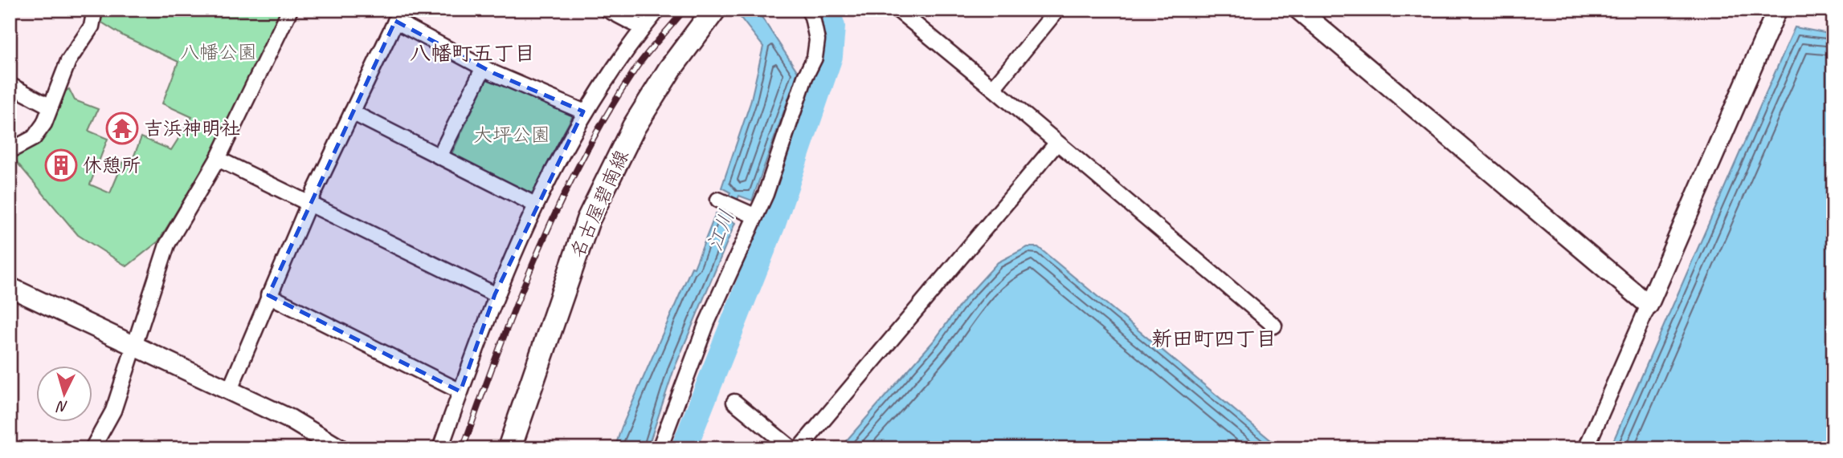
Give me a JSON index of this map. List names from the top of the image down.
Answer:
{
  "streets": {
    "main road": ["名古屋碧南線"]
  },
  "districts": ["八幡町五丁目", "新田町四丁目"],
  "water": ["江川"],
  "parks": ["八幡公園", "大坪公園"],
  "places": {
    "temple": ["吉浜神明社"],
    "building": ["休憩所"]
  },
  "north": "bottom"
}
